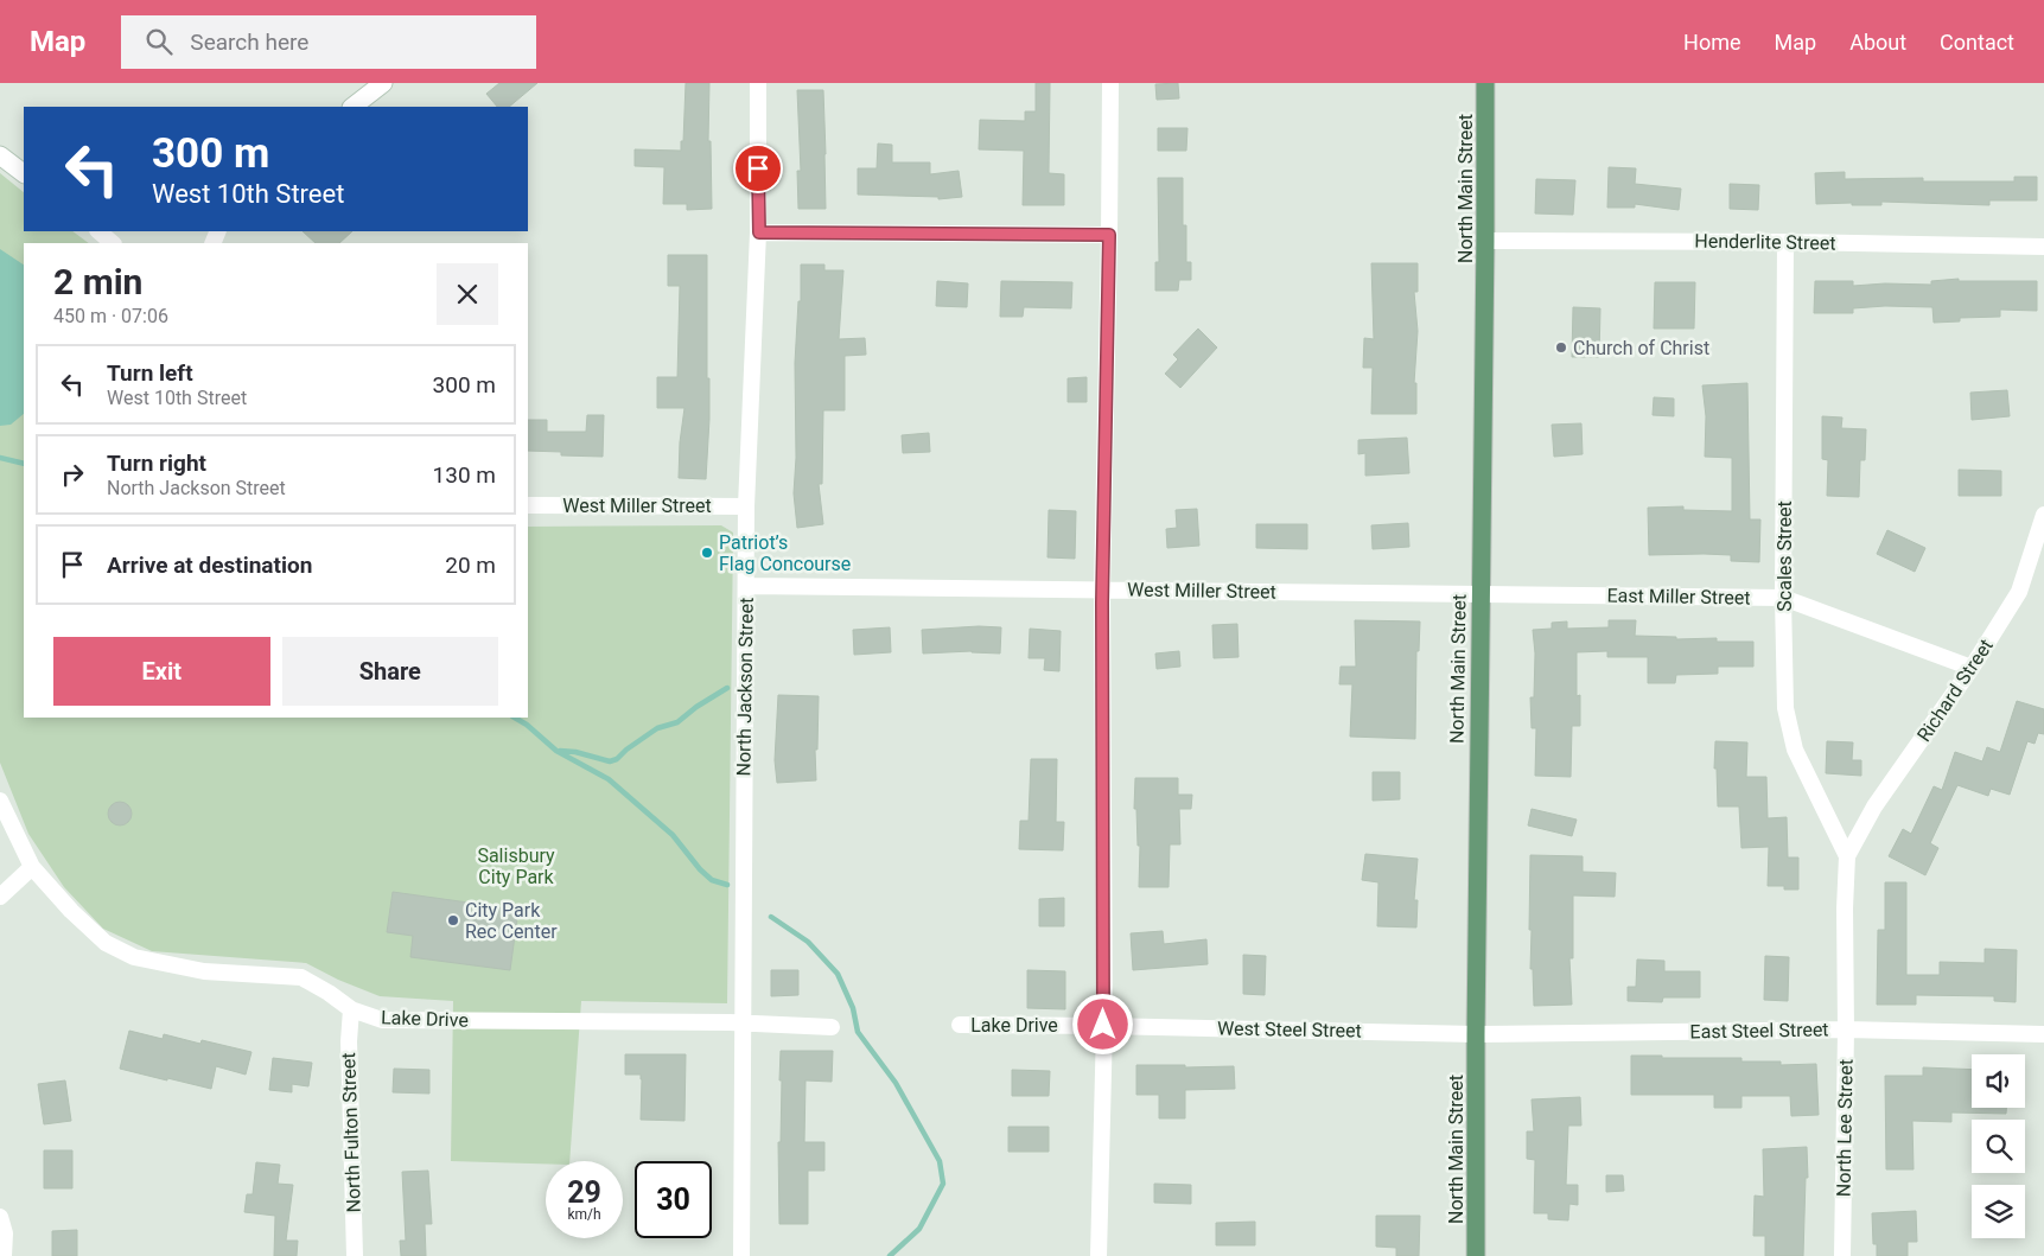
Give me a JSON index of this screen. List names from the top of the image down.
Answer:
{
  "streets": {
    "main road": ["North Main Street"],
    "street": [
      "Henderlite Street",
      "West Miller Street",
      "Scales Street",
      "East Miller Street",
      "North Jackson Street",
      "Richard Street",
      "Lake Drive",
      "West Steel Street",
      "East Steel Street",
      "North Lee Street",
      "North Fulton Street"
    ]
  },
  "crossings": [
    ["North Main Street", "Henderlite Street"],
    ["North Main Street", "West Miller Street"],
    ["North Main Street", "East Miller Street"],
    ["North Main Street", "West Steel Street"],
    ["North Main Street", "East Steel Street"],
    ["Henderlite Street", "Scales Street"],
    ["West Miller Street", "East Miller Street"],
    ["West Miller Street", "North Jackson Street"],
    ["Scales Street", "East Miller Street"],
    ["Scales Street", "Richard Street"],
    ["Scales Street", "North Lee Street"],
    ["East Miller Street", "Richard Street"],
    ["North Jackson Street", "Lake Drive"],
    ["Richard Street", "North Lee Street"],
    ["Lake Drive", "West Steel Street"],
    ["Lake Drive", "North Fulton Street"],
    ["West Steel Street", "East Steel Street"],
    ["East Steel Street", "North Lee Street"]
  ],
  "parks": ["Salisbury City Park"],
  "places": ["Church of Christ", "Patriot’s Flag Concourse", "City Park Rec Center"],
  "page": {
    "header": "Map",
    "search": "Search here",
    "nav": [
      "Home",
      "Map",
      "About",
      "Contact"
    ],
    "turn": ["300 m", "West 10th Street"],
    "heading": ["2 min", "450 m · 07:06"],
    "list": [
      {
        "name": "Turn left",
        "note": "West 10th Street",
        "value": "300 m"
      },
      {
        "name": "Turn right",
        "note": "North Jackson Street",
        "value": "130 m"
      },
      {
        "name": "Arrive at destination",
        "value": "20 m"
      }
    ],
    "buttons": ["Exit", "Share"],
    "speed": "29 km/h",
    "limit": "30"
  }
}
